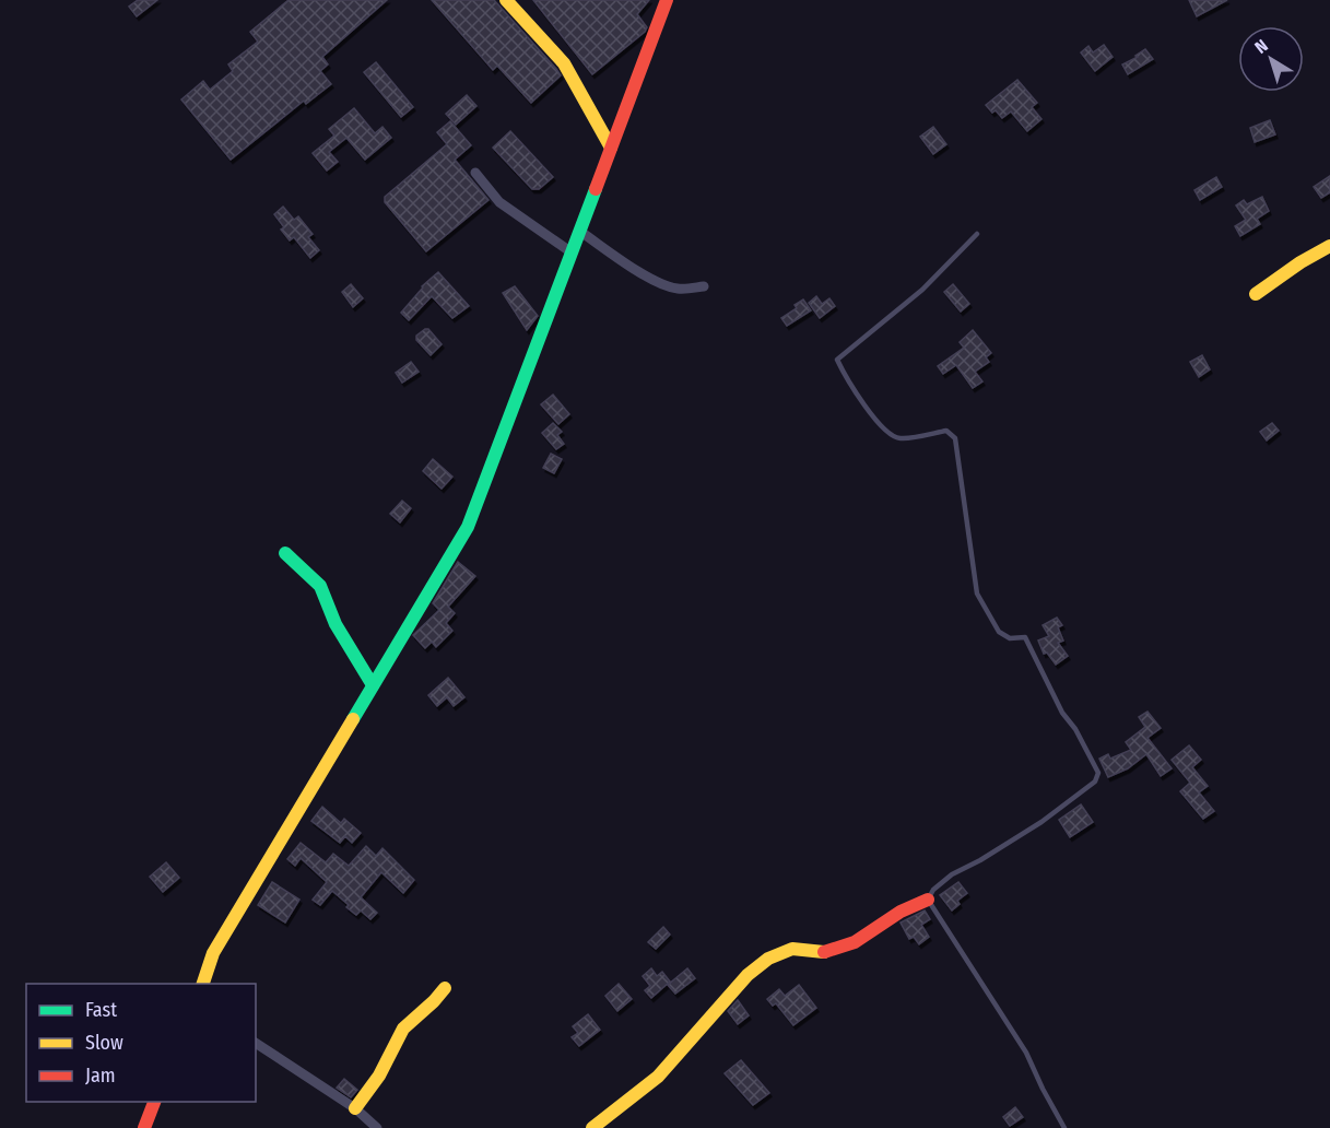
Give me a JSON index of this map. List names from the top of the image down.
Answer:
{
  "legend": ["Fast", "Slow", "Jam"],
  "north": "top left"
}
